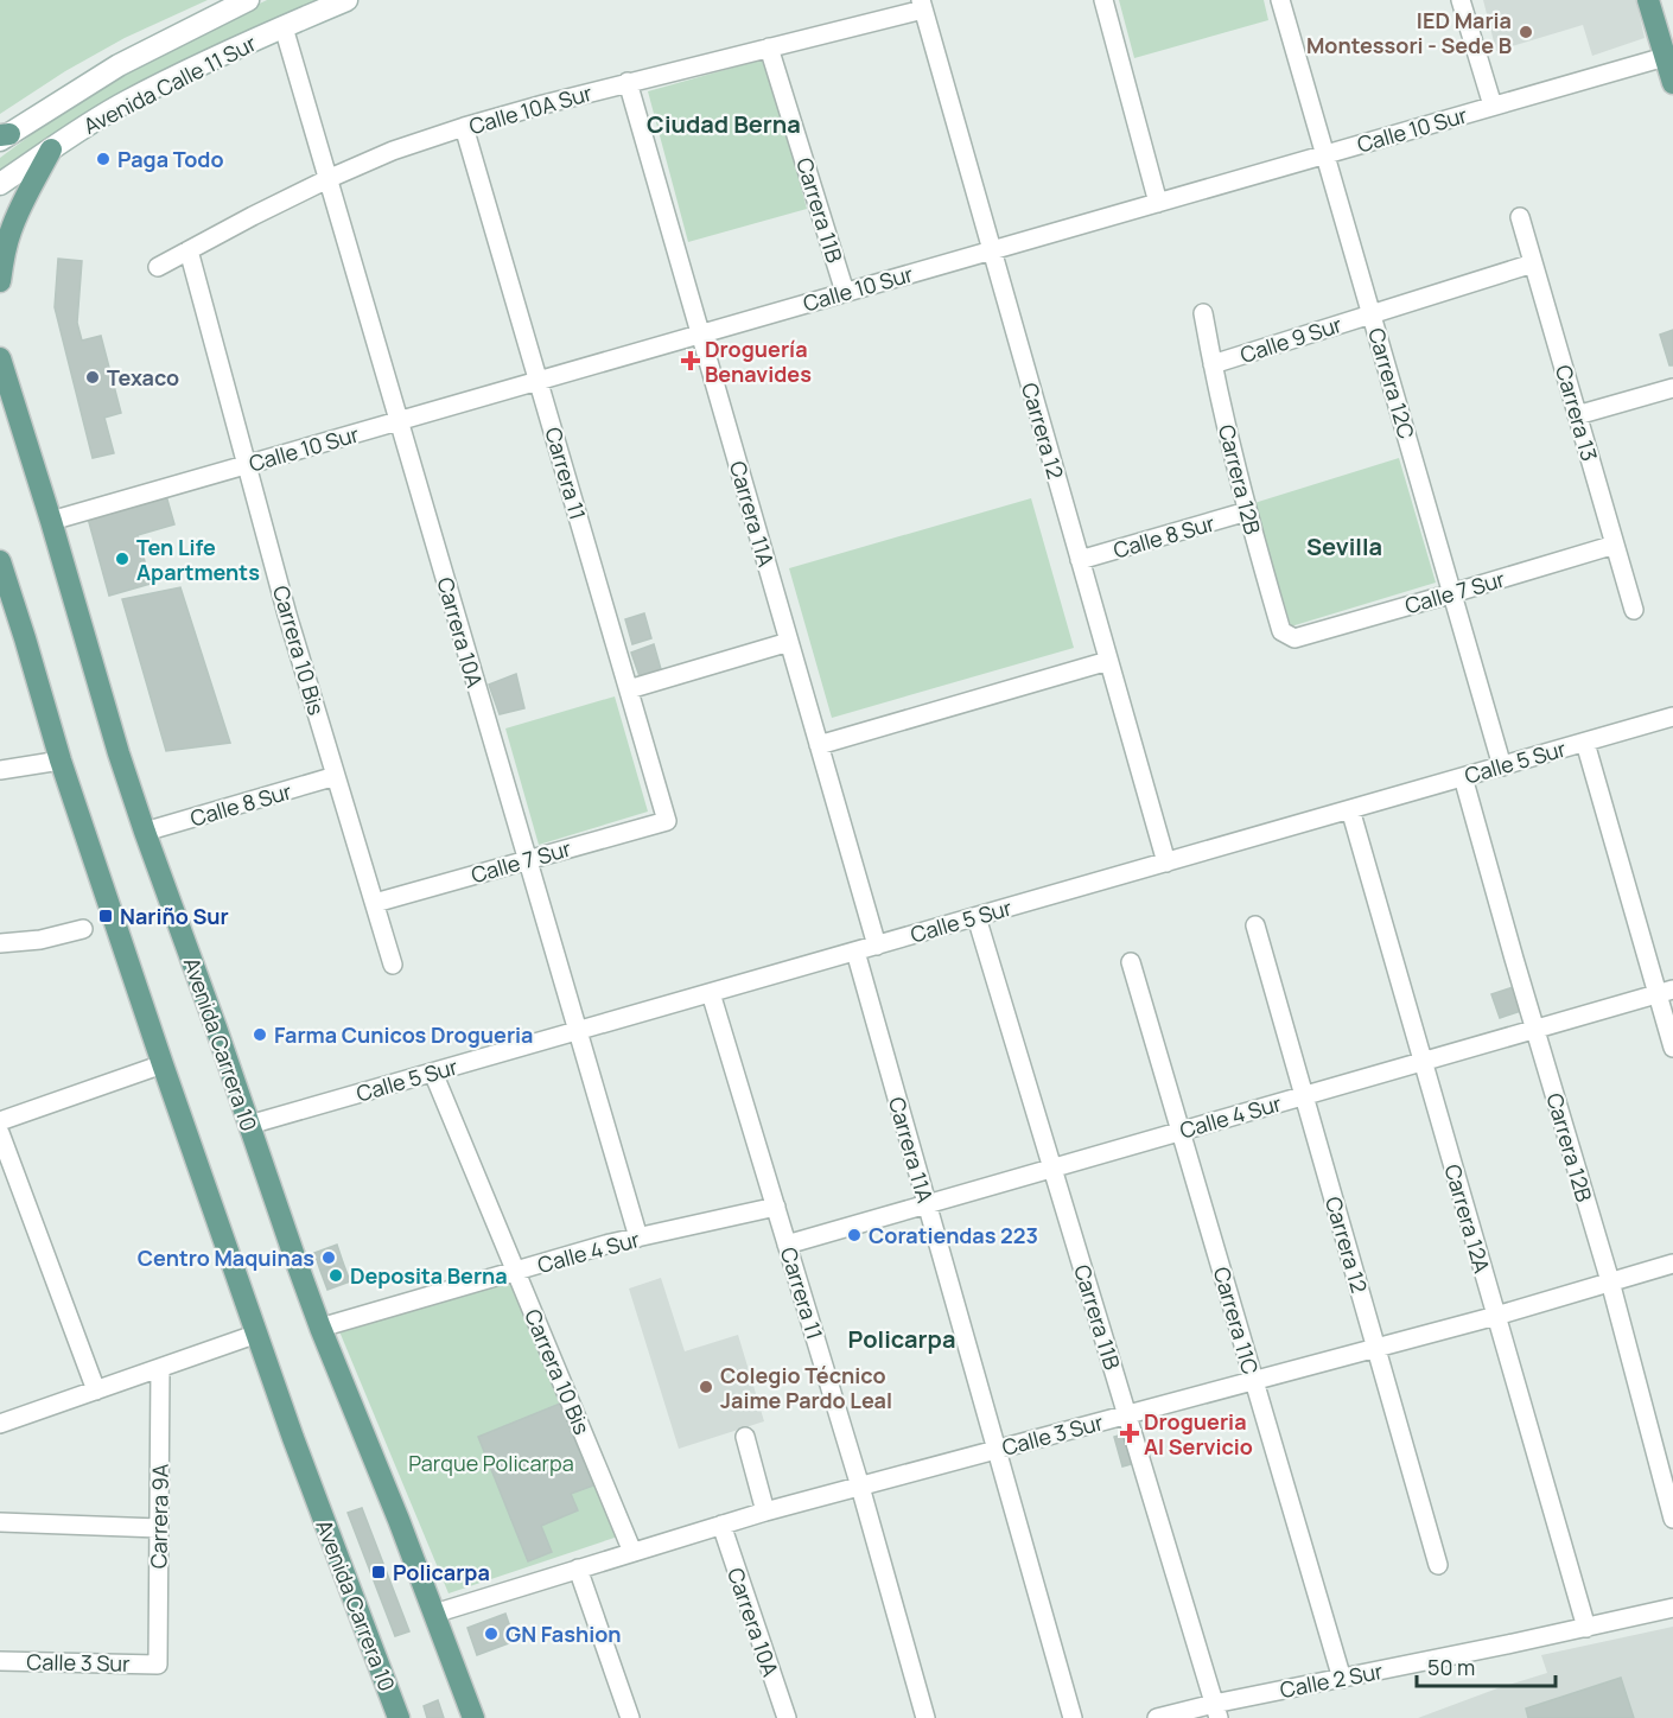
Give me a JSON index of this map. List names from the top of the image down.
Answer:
{
  "streets": {
    "main road": ["Avenida Calle 11 Sur", "Avenida Carrera 10"],
    "street": [
      "Calle 10A Sur",
      "Calle 10 Sur",
      "Carrera 11B",
      "Calle 9 Sur",
      "Carrera 12C",
      "Carrera 13",
      "Carrera 12",
      "Carrera 11",
      "Carrera 12B",
      "Carrera 11A",
      "Calle 8 Sur",
      "Calle 7 Sur",
      "Carrera 10A",
      "Carrera 10 Bis",
      "Calle 5 Sur",
      "Calle 4 Sur",
      "Carrera 12A",
      "Carrera 11C",
      "Calle 3 Sur",
      "Carrera 9A",
      "Calle 2 Sur"
    ]
  },
  "crossings": [
    ["Avenida Calle 11 Sur", "Carrera 10A"],
    ["Calle 10A Sur", "Carrera 11B"],
    ["Calle 10A Sur", "Carrera 12"],
    ["Calle 10A Sur", "Carrera 11"],
    ["Calle 10A Sur", "Carrera 11A"],
    ["Calle 10A Sur", "Carrera 10A"],
    ["Calle 10A Sur", "Carrera 10 Bis"],
    ["Calle 10 Sur", "Carrera 11B"],
    ["Calle 10 Sur", "Carrera 12C"],
    ["Calle 10 Sur", "Carrera 12"],
    ["Calle 10 Sur", "Carrera 11"],
    ["Calle 10 Sur", "Carrera 11A"],
    ["Calle 10 Sur", "Carrera 10A"],
    ["Calle 10 Sur", "Carrera 10 Bis"],
    ["Calle 10 Sur", "Avenida Carrera 10"],
    ["Carrera 11B", "Calle 5 Sur"],
    ["Carrera 11B", "Calle 4 Sur"],
    ["Carrera 11B", "Calle 3 Sur"],
    ["Carrera 11B", "Calle 2 Sur"],
    ["Calle 9 Sur", "Carrera 12C"],
    ["Calle 9 Sur", "Carrera 13"],
    ["Calle 9 Sur", "Carrera 12B"],
    ["Carrera 12C", "Calle 7 Sur"],
    ["Carrera 12C", "Calle 5 Sur"],
    ["Carrera 13", "Calle 7 Sur"],
    ["Carrera 12", "Calle 8 Sur"],
    ["Carrera 12", "Calle 5 Sur"],
    ["Carrera 12", "Calle 4 Sur"],
    ["Carrera 12", "Calle 3 Sur"],
    ["Carrera 11", "Calle 7 Sur"],
    ["Carrera 11", "Calle 5 Sur"],
    ["Carrera 11", "Calle 4 Sur"],
    ["Carrera 11", "Calle 3 Sur"],
    ["Carrera 12B", "Calle 8 Sur"],
    ["Carrera 12B", "Calle 7 Sur"],
    ["Carrera 12B", "Calle 5 Sur"],
    ["Carrera 12B", "Calle 4 Sur"],
    ["Carrera 12B", "Calle 3 Sur"],
    ["Carrera 11A", "Calle 5 Sur"],
    ["Carrera 11A", "Calle 4 Sur"],
    ["Carrera 11A", "Calle 3 Sur"],
    ["Calle 8 Sur", "Carrera 10 Bis"],
    ["Calle 8 Sur", "Avenida Carrera 10"],
    ["Calle 7 Sur", "Carrera 10A"],
    ["Calle 7 Sur", "Carrera 10 Bis"],
    ["Carrera 10A", "Calle 5 Sur"],
    ["Carrera 10A", "Calle 4 Sur"],
    ["Carrera 10A", "Calle 3 Sur"],
    ["Carrera 10 Bis", "Calle 5 Sur"],
    ["Carrera 10 Bis", "Calle 4 Sur"],
    ["Carrera 10 Bis", "Calle 3 Sur"],
    ["Calle 5 Sur", "Avenida Carrera 10"],
    ["Calle 5 Sur", "Carrera 12A"],
    ["Avenida Carrera 10", "Calle 4 Sur"],
    ["Avenida Carrera 10", "Calle 3 Sur"],
    ["Calle 4 Sur", "Carrera 12A"],
    ["Calle 4 Sur", "Carrera 11C"],
    ["Carrera 12A", "Calle 3 Sur"],
    ["Carrera 12A", "Calle 2 Sur"],
    ["Carrera 11C", "Calle 3 Sur"],
    ["Carrera 11C", "Calle 2 Sur"],
    ["Calle 3 Sur", "Carrera 9A"]
  ],
  "districts": ["Ciudad Berna", "Sevilla", "Policarpa"],
  "parks": ["Parque Policarpa"],
  "places": {
    "other": [
      "IED Maria Montessori - Sede B",
      "Paga Todo",
      "Texaco",
      "Ten Life Apartments",
      "Farma Cunicos Drogueria",
      "Coratiendas 223",
      "Centro Maquinas",
      "Deposita Berna",
      "Colegio Técnico Jaime Pardo Leal",
      "GN Fashion"
    ],
    "health": ["Droguería Benavides", "Drogueria Al Servicio"],
    "transit": ["Nariño Sur", "Policarpa"]
  },
  "scale_bar": "50 m"
}
